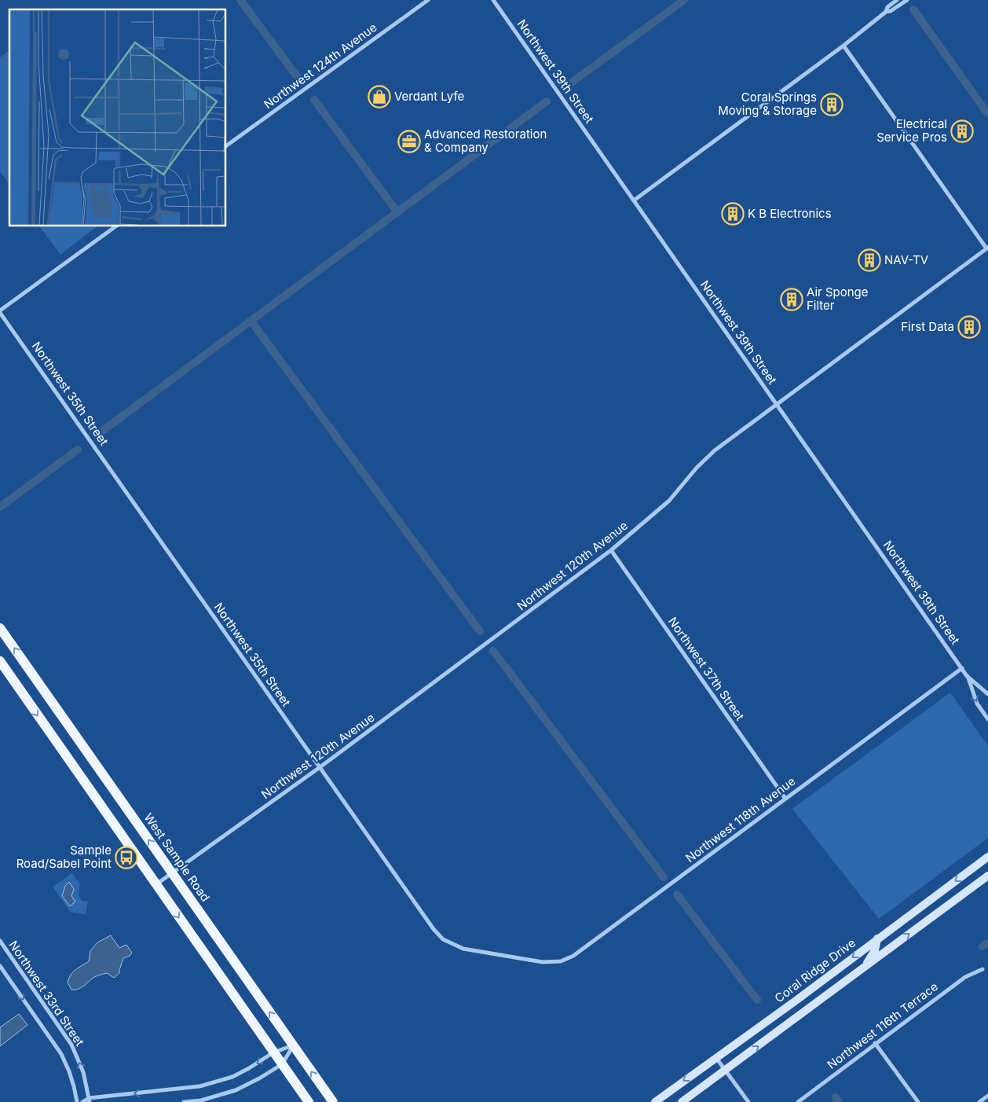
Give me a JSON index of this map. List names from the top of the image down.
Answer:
{
  "streets": {
    "main road": ["West Sample Road", "Coral Ridge Drive"],
    "street": [
      "Northwest 124th Avenue",
      "Northwest 39th Street",
      "Northwest 35th Street",
      "Northwest 120th Avenue",
      "Northwest 37th Street",
      "Northwest 118th Avenue",
      "Northwest 33rd Street",
      "Northwest 116th Terrace"
    ]
  },
  "crossings": [
    ["Northwest 39th Street", "Northwest 120th Avenue"],
    ["Northwest 39th Street", "Northwest 118th Avenue"],
    ["Northwest 35th Street", "Northwest 120th Avenue"],
    ["Northwest 35th Street", "Northwest 118th Avenue"],
    ["Northwest 120th Avenue", "Northwest 37th Street"],
    ["Northwest 120th Avenue", "West Sample Road"],
    ["Northwest 37th Street", "Northwest 118th Avenue"]
  ],
  "places": {
    "shop": ["Verdant Lyfe"],
    "building": [
      "Coral Springs Moving & Storage",
      "Electrical Service Pros",
      "K B Electronics",
      "NAV-TV",
      "Air Sponge Filter",
      "First Data"
    ],
    "office": ["Advanced Restoration & Company"],
    "bus stop": ["Sample Road/Sabel Point"]
  }
}
